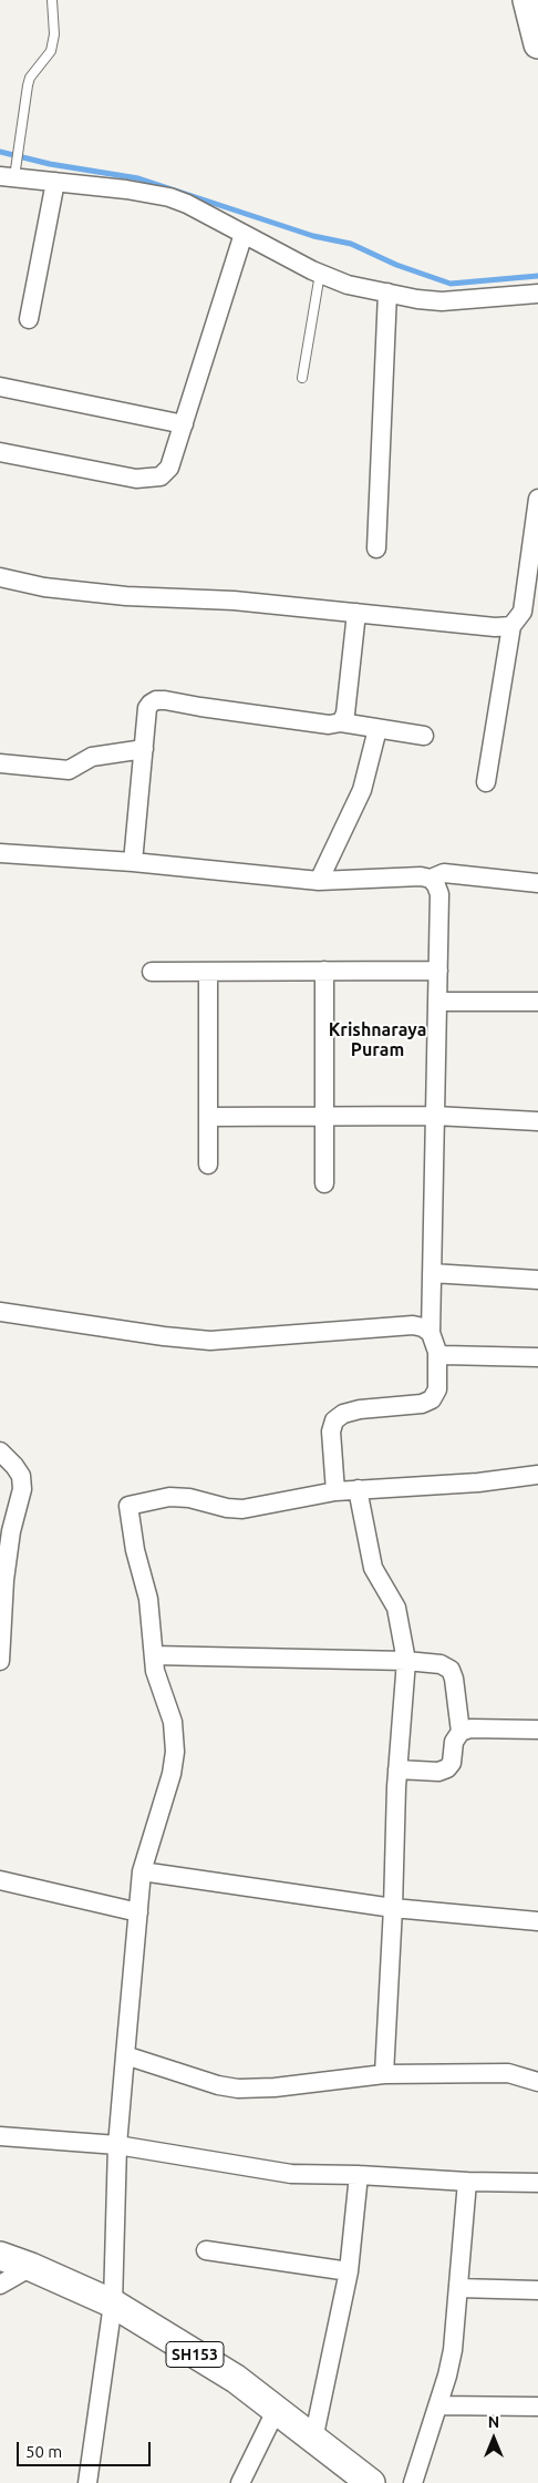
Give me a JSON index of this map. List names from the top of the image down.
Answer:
{
  "streets": {
    "main road": ["SH153"]
  },
  "districts": ["Krishnaraya Puram"],
  "scale_bar": "50 m",
  "north": "top"
}
